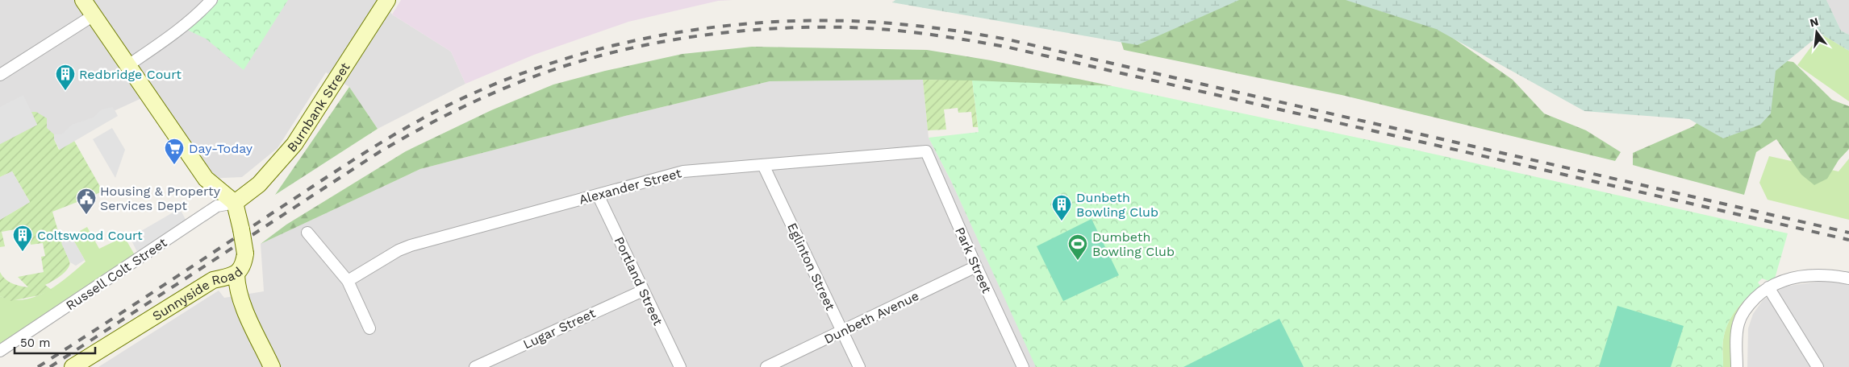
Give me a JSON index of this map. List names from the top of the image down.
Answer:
{
  "streets": {
    "main road": ["Burnbank Street", "Sunnyside Road"],
    "street": [
      "Alexander Street",
      "Park Street",
      "Eglinton Street",
      "Russell Colt Street",
      "Portland Street",
      "Dunbeth Avenue",
      "Lugar Street"
    ]
  },
  "crossings": [
    ["Burnbank Street", "Russell Colt Street"],
    ["Burnbank Street", "Sunnyside Road"],
    ["Alexander Street", "Park Street"],
    ["Alexander Street", "Eglinton Street"],
    ["Alexander Street", "Portland Street"],
    ["Park Street", "Dunbeth Avenue"],
    ["Eglinton Street", "Dunbeth Avenue"],
    ["Russell Colt Street", "Sunnyside Road"],
    ["Portland Street", "Lugar Street"]
  ],
  "places": {
    "building": ["Redbridge Court", "Dunbeth Bowling Club", "Coltswood Court"],
    "supermarket": ["Day-Today"],
    "public building": ["Housing & Property Services Dept"],
    "sports": ["Dumbeth Bowling Club"]
  },
  "scale_bar": "50 m",
  "north": "top"
}
